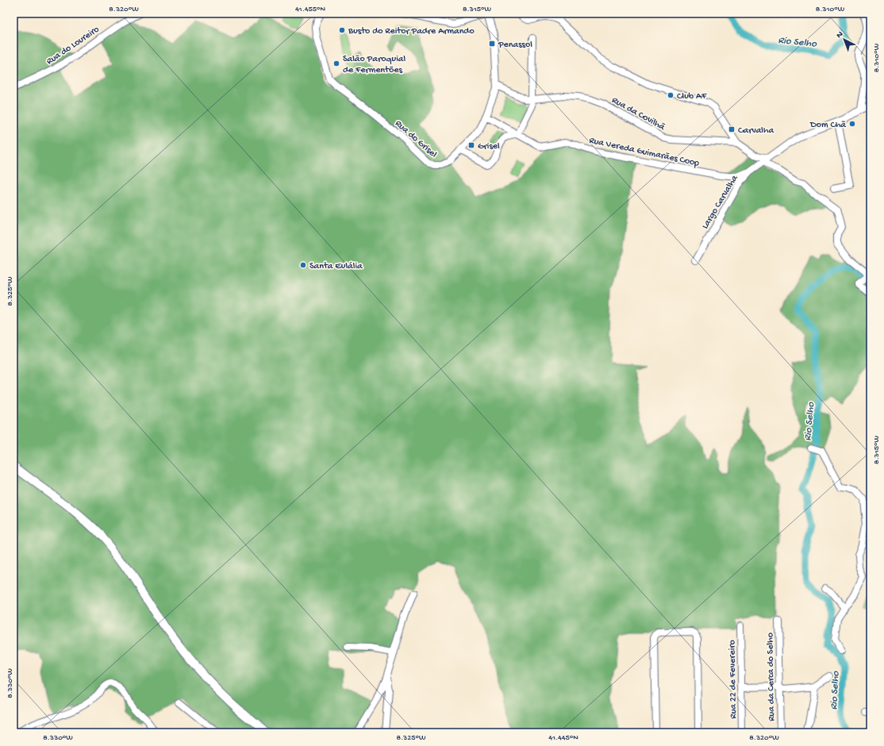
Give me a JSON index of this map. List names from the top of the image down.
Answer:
{
  "streets": {
    "street": [
      "Rua do Loureiro",
      "Rua da Covilhã",
      "Rua do Grisel",
      "Rua Vereda Guimarães Coop",
      "Largo Carvalha",
      "Rua da Cerca do Selho",
      "Rua 22 de Fevereiro"
    ]
  },
  "crossings": [
    ["Rua do Grisel", "Rua Vereda Guimarães Coop"],
    ["Rua Vereda Guimarães Coop", "Largo Carvalha"]
  ],
  "water": ["Rio Selho"],
  "places": {
    "other": [
      "Busto do Reitor Padre Armando",
      "Salão Paroquial de Fermentões",
      "Club AF",
      "Dom Chã",
      "Santa Eulália"
    ],
    "transit": ["Penassol", "Carvalha", "Grisel"]
  },
  "north": "top left",
  "coordinates": [
    "8.320°W",
    "41.455°N",
    "8.315°W",
    "8.310°W",
    "8.325°W",
    "8.330°W",
    "41.445°N"
  ]
}
